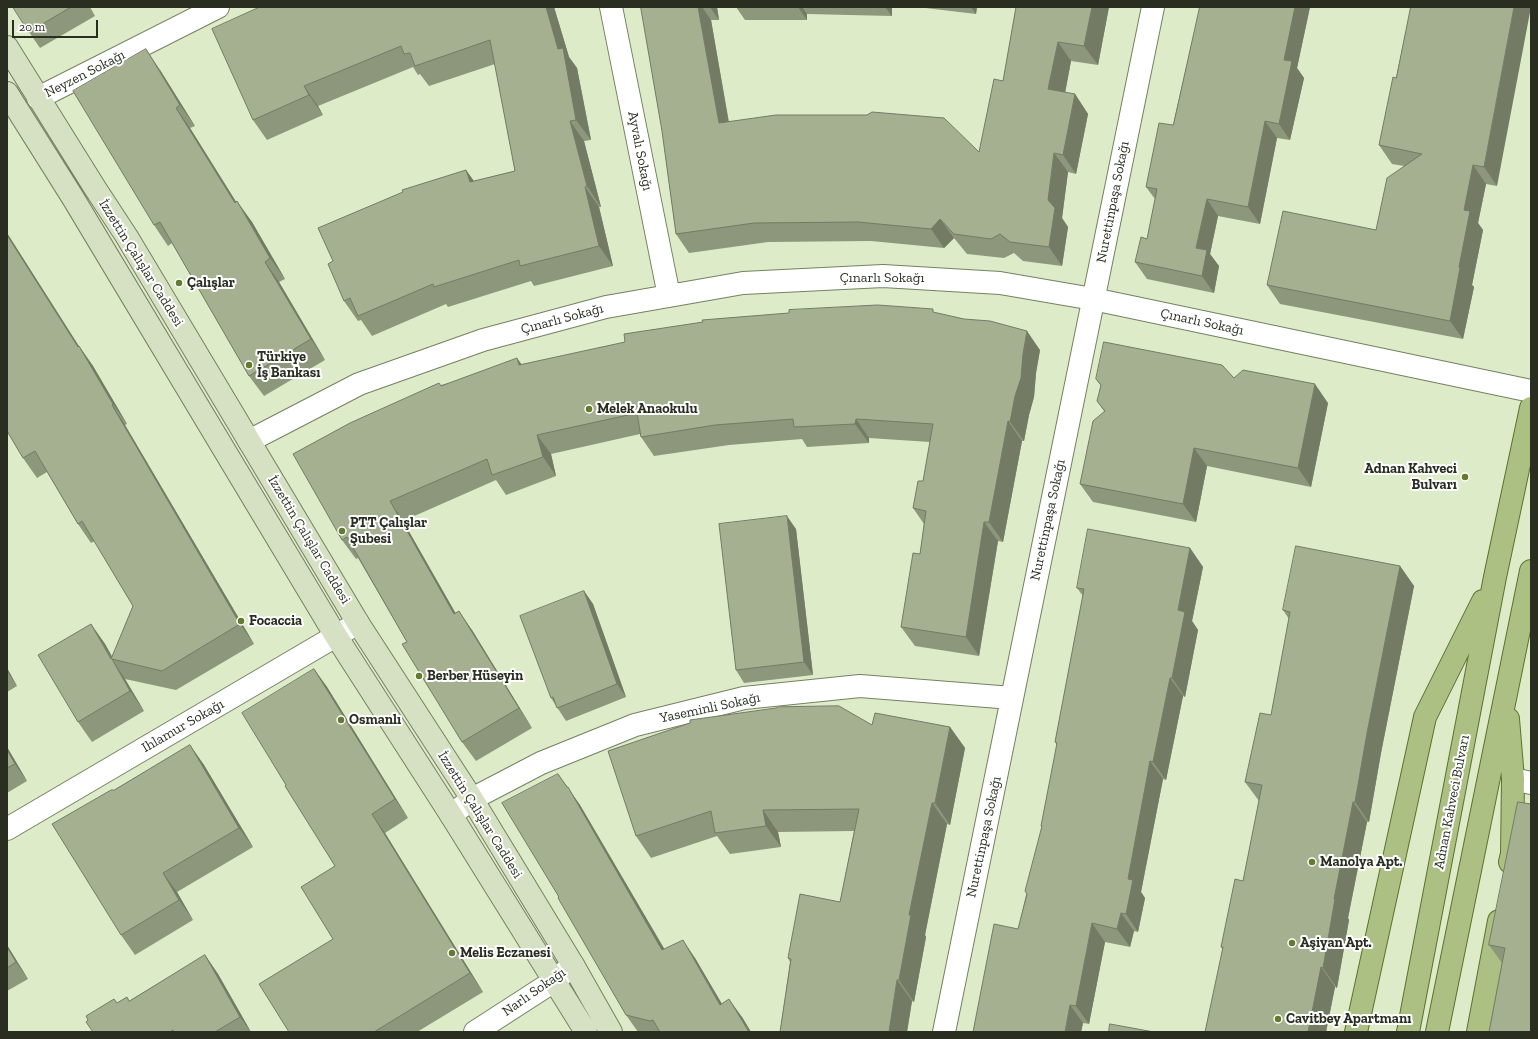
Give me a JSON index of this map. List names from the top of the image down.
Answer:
{
  "streets": {
    "main road": ["İzzettin Çalışlar Caddesi", "Adnan Kahveci Bulvarı"],
    "street": [
      "Neyzen Sokağı",
      "Ayvalı Sokağı",
      "Nurettinpaşa Sokağı",
      "Çınarlı Sokağı",
      "Yaseminli Sokağı",
      "Ihlamur Sokağı",
      "Narlı Sokağı"
    ]
  },
  "crossings": [
    ["Neyzen Sokağı", "İzzettin Çalışlar Caddesi"],
    ["Ayvalı Sokağı", "Çınarlı Sokağı"],
    ["Nurettinpaşa Sokağı", "Çınarlı Sokağı"],
    ["Nurettinpaşa Sokağı", "Yaseminli Sokağı"],
    ["İzzettin Çalışlar Caddesi", "Çınarlı Sokağı"],
    ["İzzettin Çalışlar Caddesi", "Yaseminli Sokağı"],
    ["İzzettin Çalışlar Caddesi", "Ihlamur Sokağı"],
    ["İzzettin Çalışlar Caddesi", "Narlı Sokağı"]
  ],
  "places": [
    "Çalışlar",
    "Türkiye İş Bankası",
    "Melek Anaokulu",
    "Adnan Kahveci Bulvarı",
    "PTT Çalışlar Şubesi",
    "Focaccia",
    "Berber Hüseyin",
    "Osmanlı",
    "Manolya Apt.",
    "Aşiyan Apt.",
    "Melis Eczanesi",
    "Cavitbey Apartmanı"
  ],
  "scale_bar": "20 m"
}
